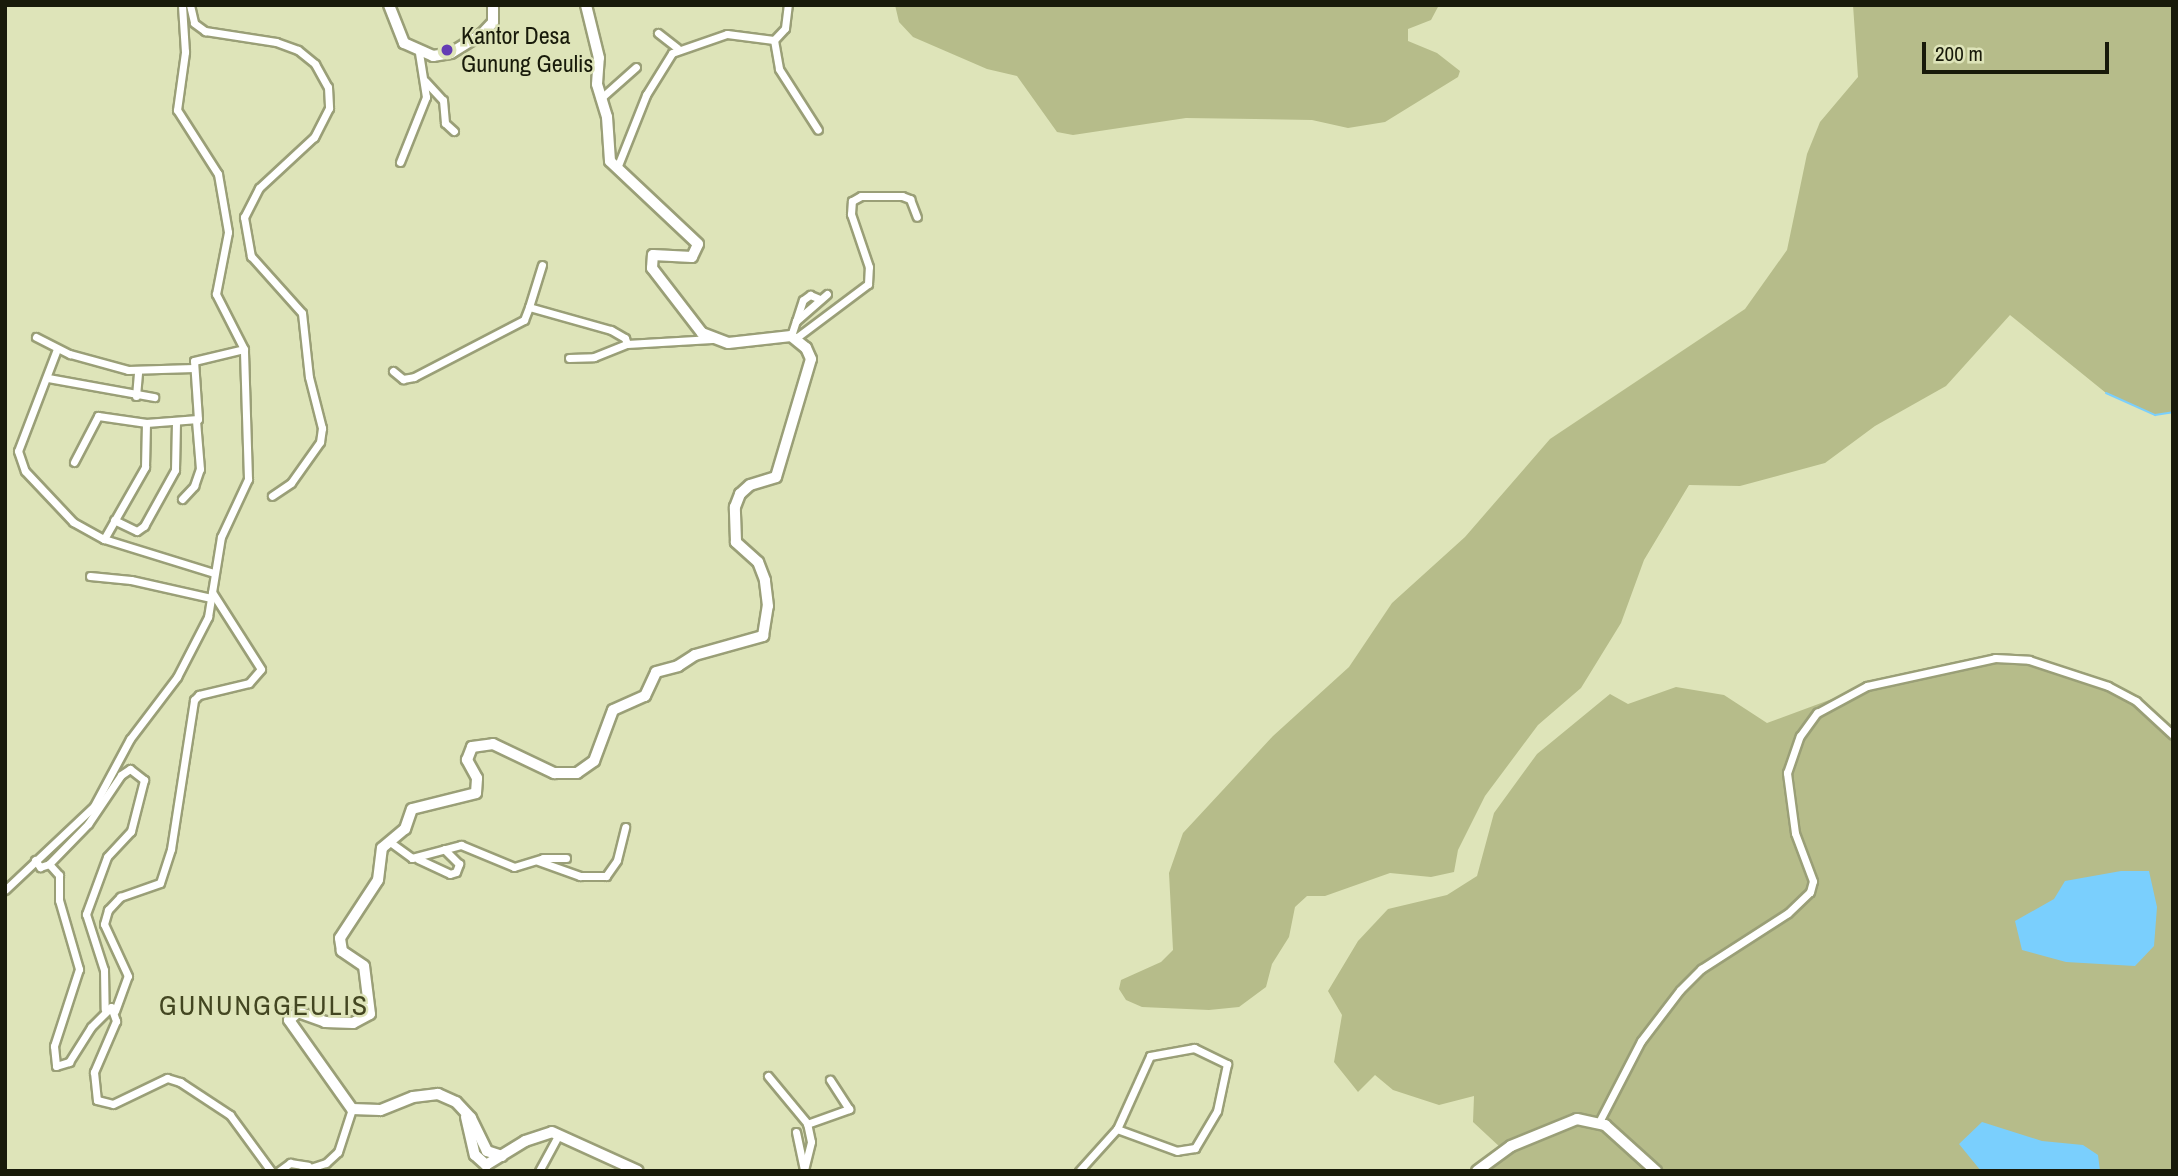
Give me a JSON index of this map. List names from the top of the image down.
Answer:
{
  "districts": ["GUNUNGGEULIS"],
  "places": ["Kantor Desa Gunung Geulis"],
  "scale_bar": "200 m"
}
